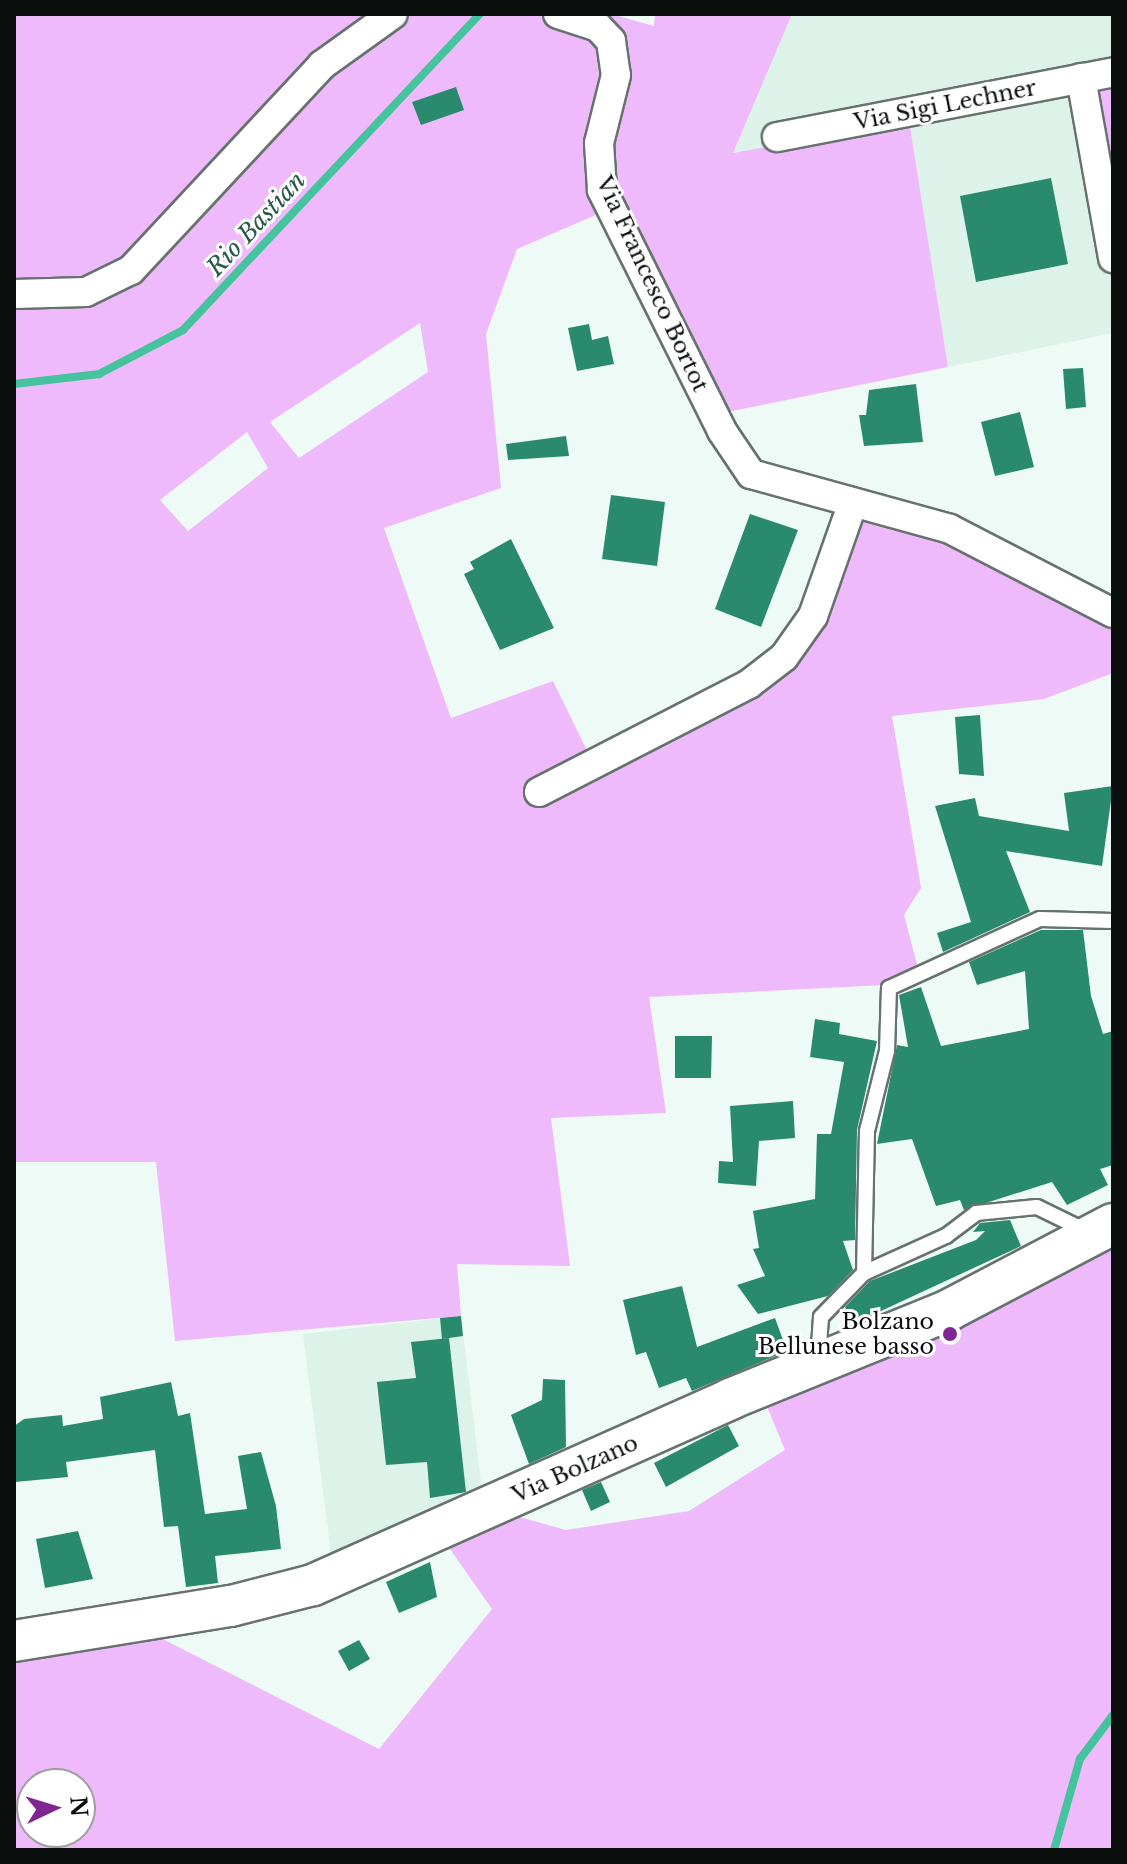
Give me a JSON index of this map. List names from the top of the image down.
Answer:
{
  "streets": {
    "street": ["Via Sigi Lechner", "Via Francesco Bortot", "Via Bolzano"]
  },
  "water": ["Rio Bastian"],
  "places": ["Bolzano Bellunese basso"],
  "north": "right"
}
